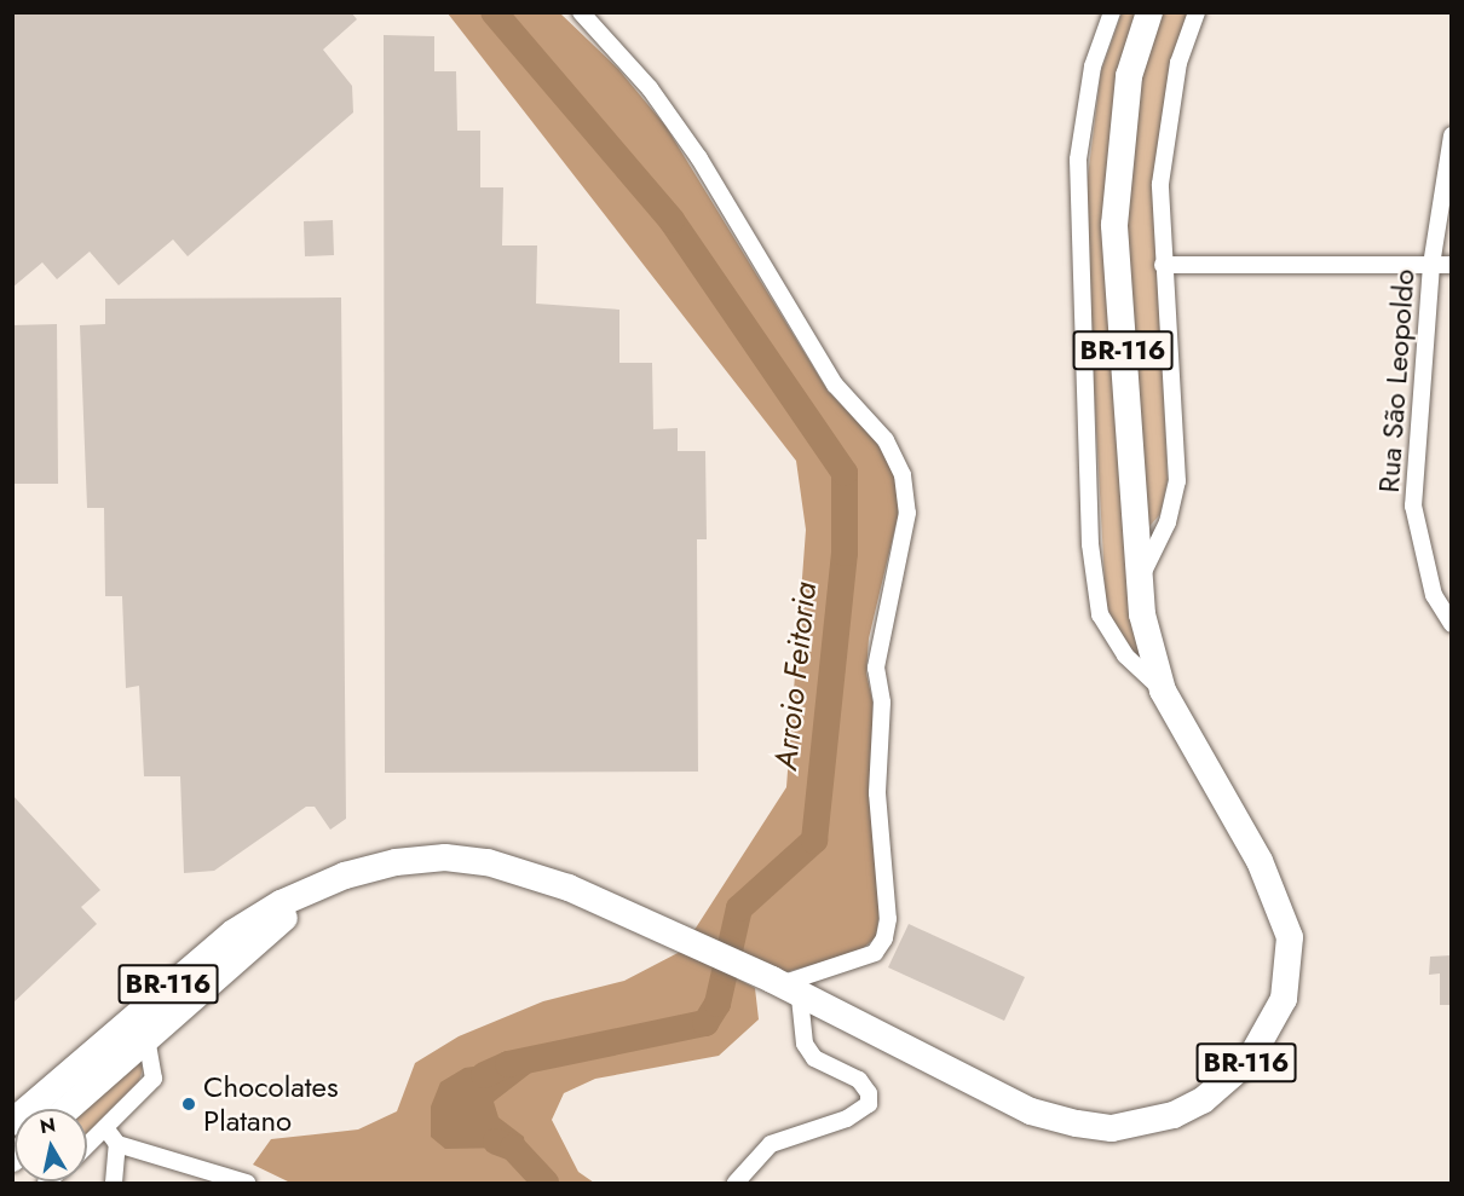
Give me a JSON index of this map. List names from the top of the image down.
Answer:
{
  "streets": {
    "main road": ["BR-116"],
    "street": ["Rua São Leopoldo"]
  },
  "water": ["Arroio Feitoria"],
  "places": ["Chocolates Platano"],
  "north": "top"
}
